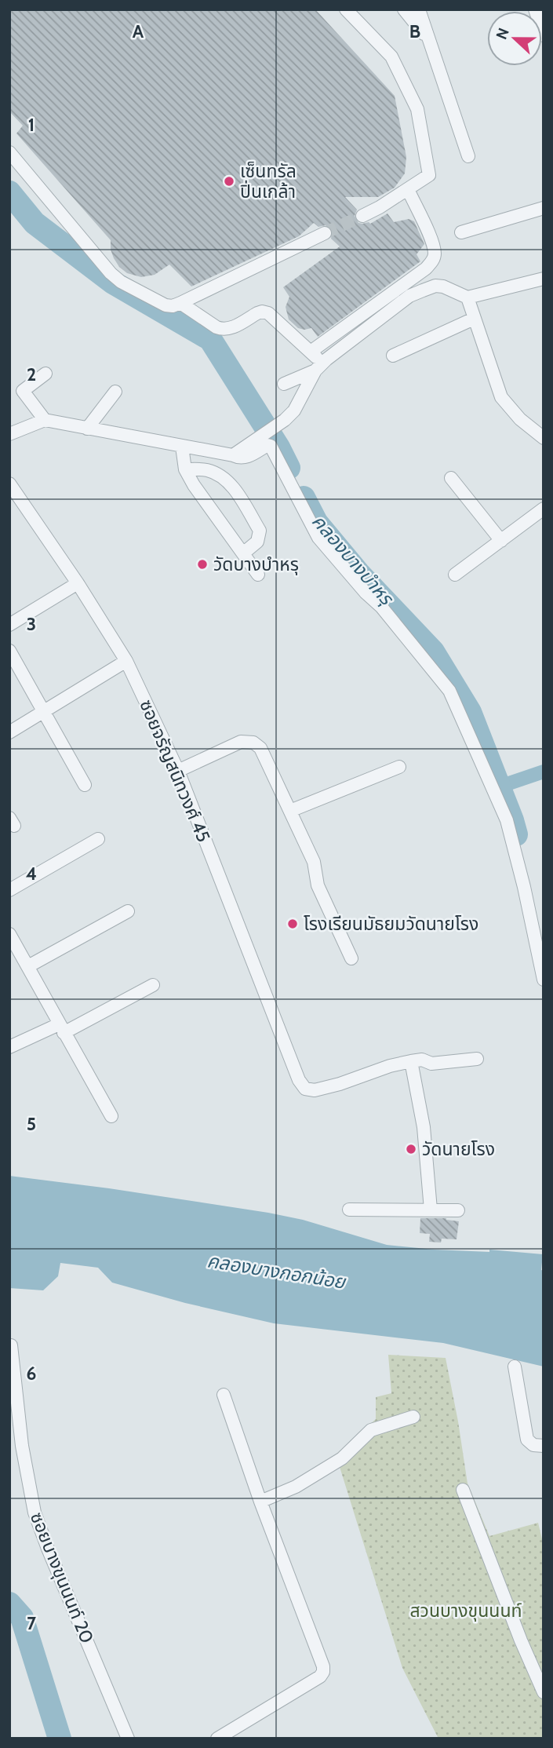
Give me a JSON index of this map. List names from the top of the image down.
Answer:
{
  "streets": {
    "street": ["ซอยจรัญสนิทวงศ์ 45", "ซอยบางขุนนนท์ 20"]
  },
  "water": ["คลองบางบำหรุ", "คลองบางกอกน้อย"],
  "parks": ["สวนบางขุนนนท์"],
  "places": [
    "เซ็นทรัล ปิ่นเกล้า",
    "วัดบางบำหรุ",
    "โรงเรียนมัธยมวัดนายโรง",
    "วัดนายโรง"
  ],
  "north": "left",
  "grid": {
    "columns": ["A", "B"],
    "rows": [
      "1",
      "2",
      "3",
      "4",
      "5",
      "6",
      "7"
    ]
  }
}
